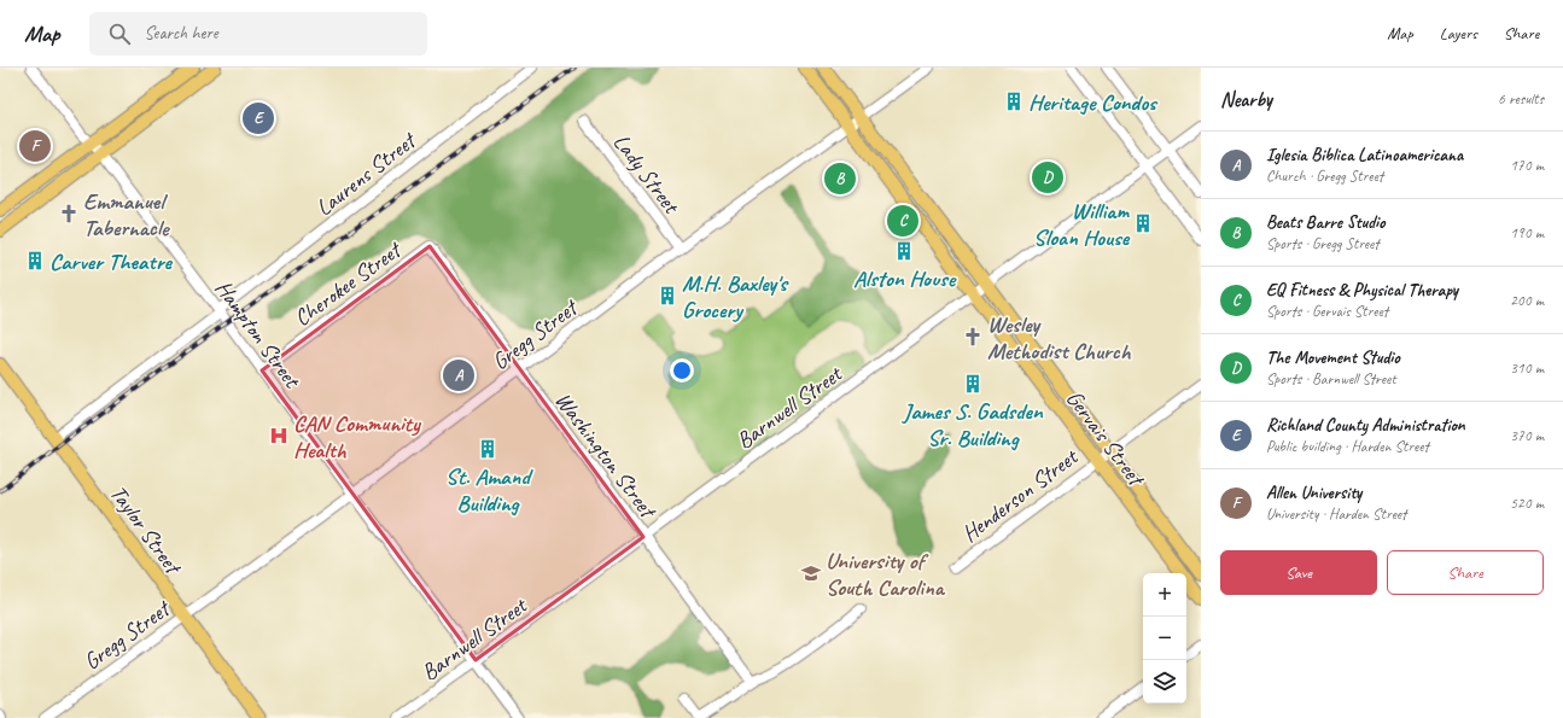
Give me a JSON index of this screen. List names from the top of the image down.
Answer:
{
  "streets": {
    "main road": ["Gervais Street", "Taylor Street"],
    "street": [
      "Lady Street",
      "Laurens Street",
      "Cherokee Street",
      "Hampton Street",
      "Gregg Street",
      "Barnwell Street",
      "Washington Street",
      "Henderson Street"
    ]
  },
  "crossings": [
    ["Lady Street", "Gregg Street"],
    ["Laurens Street", "Hampton Street"],
    ["Laurens Street", "Taylor Street"],
    ["Cherokee Street", "Hampton Street"],
    ["Cherokee Street", "Washington Street"],
    ["Hampton Street", "Gregg Street"],
    ["Hampton Street", "Barnwell Street"],
    ["Gregg Street", "Gervais Street"],
    ["Gregg Street", "Washington Street"],
    ["Gregg Street", "Taylor Street"],
    ["Barnwell Street", "Gervais Street"],
    ["Barnwell Street", "Washington Street"],
    ["Gervais Street", "Henderson Street"]
  ],
  "places": {
    "building": [
      "Heritage Condos",
      "William Sloan House",
      "Alston House",
      "Carver Theatre",
      "M.H. Baxley's Grocery",
      "James S. Gadsden Sr. Building",
      "St. Amand Building"
    ],
    "church": ["Emmanuel Tabernacle", "Wesley Methodist Church"],
    "hospital": ["CAN Community Health"],
    "school or university": ["University of South Carolina"]
  },
  "page": {
    "header": "Map",
    "search": "Search here",
    "nav": ["Map", "Layers", "Share"],
    "heading": ["Nearby", "6 results"],
    "pins": [
      "E",
      "F",
      "D",
      "B",
      "C",
      "A"
    ],
    "list": [
      {
        "mark": "A",
        "name": "Iglesia Biblica Latinoamericana",
        "note": "Church · Gregg Street",
        "value": "170 m"
      },
      {
        "mark": "B",
        "name": "Beats Barre Studio",
        "note": "Sports · Gregg Street",
        "value": "190 m"
      },
      {
        "mark": "C",
        "name": "EQ Fitness & Physical Therapy",
        "note": "Sports · Gervais Street",
        "value": "200 m"
      },
      {
        "mark": "D",
        "name": "The Movement Studio",
        "note": "Sports · Barnwell Street",
        "value": "310 m"
      },
      {
        "mark": "E",
        "name": "Richland County Administration",
        "note": "Public building · Harden Street",
        "value": "370 m"
      },
      {
        "mark": "F",
        "name": "Allen University",
        "note": "University · Harden Street",
        "value": "520 m"
      }
    ],
    "buttons": ["Save", "Share"],
    "map_buttons": ["+", "−"]
  }
}
